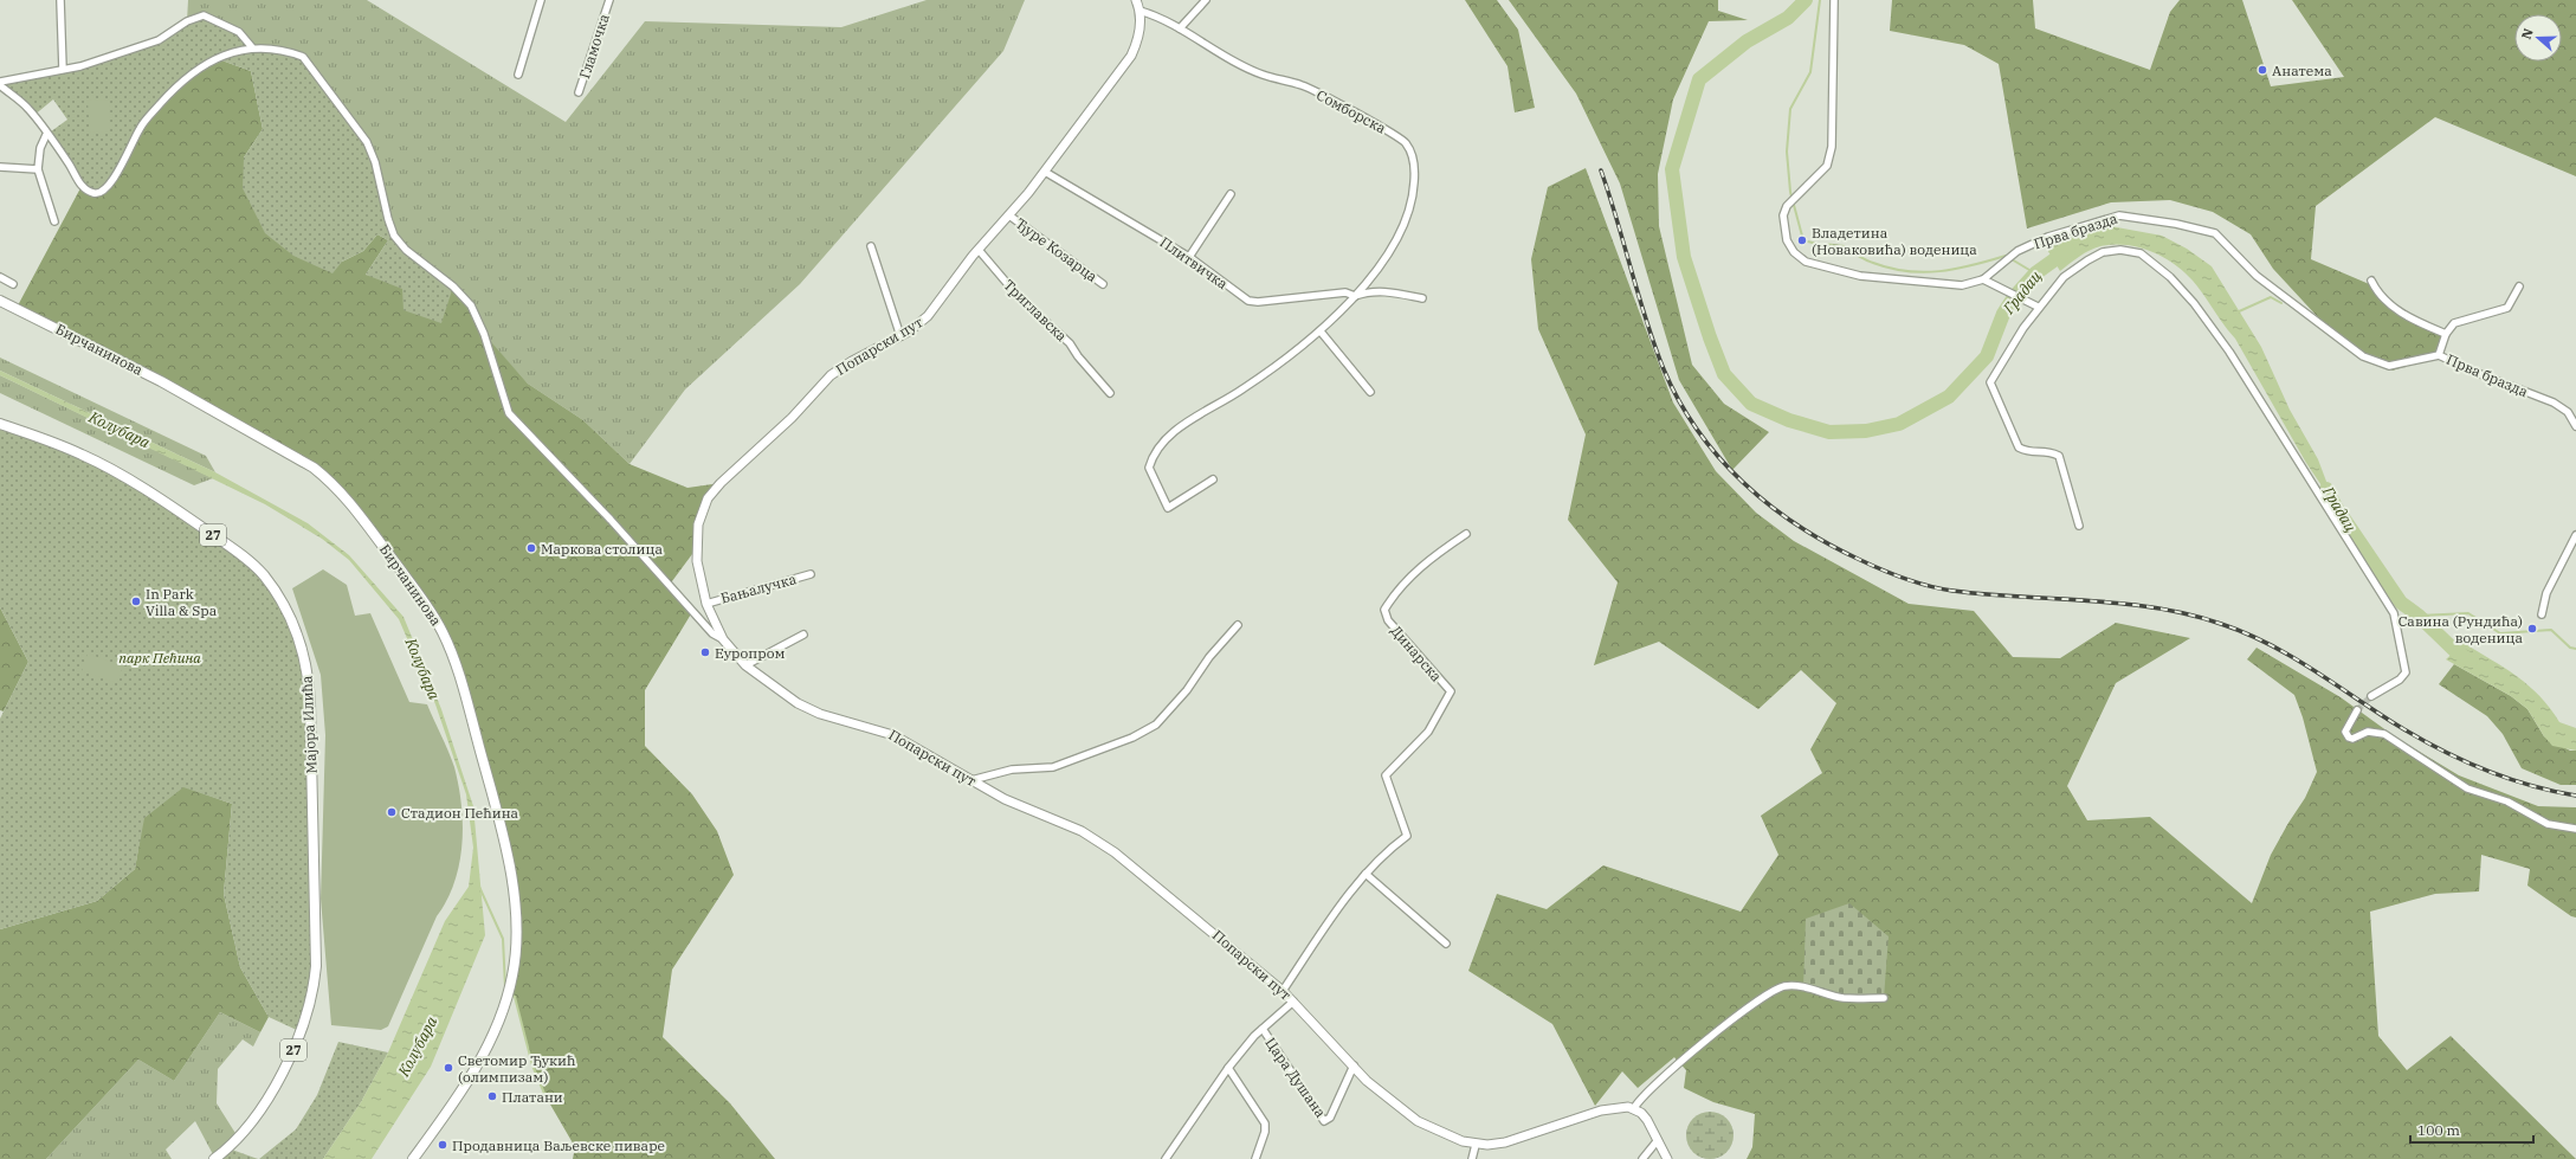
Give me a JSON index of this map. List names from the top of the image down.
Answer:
{
  "streets": {
    "main road": ["Бирчанинова", "27", "Мајора Илића"],
    "street": [
      "Гламочка",
      "Сомборска",
      "Прва бразда",
      "Ђуре Козарца",
      "Плитвичка",
      "Триглавска",
      "Попарски пут",
      "Бањалучка",
      "Динарска",
      "Цара Душана"
    ]
  },
  "crossings": [
    ["Сомборска", "Плитвичка"],
    ["Сомборска", "Попарски пут"],
    ["Ђуре Козарца", "Попарски пут"],
    ["Плитвичка", "Попарски пут"],
    ["Триглавска", "Попарски пут"],
    ["Попарски пут", "Бањалучка"],
    ["Попарски пут", "Динарска"],
    ["Попарски пут", "Цара Душана"]
  ],
  "water": ["Градац", "Колубара"],
  "parks": ["парк Пећина"],
  "places": [
    "Анатема",
    "Владетина (Новаковића) воденица",
    "Маркова столица",
    "In Park Villa & Spa",
    "Савина (Рундића) воденица",
    "Еуропром",
    "Стадион Пећина",
    "Светомир Ђукић (олимпизам)",
    "Платани",
    "Продавница Ваљевске пиваре"
  ],
  "scale_bar": "100 m",
  "north": "left"
}
